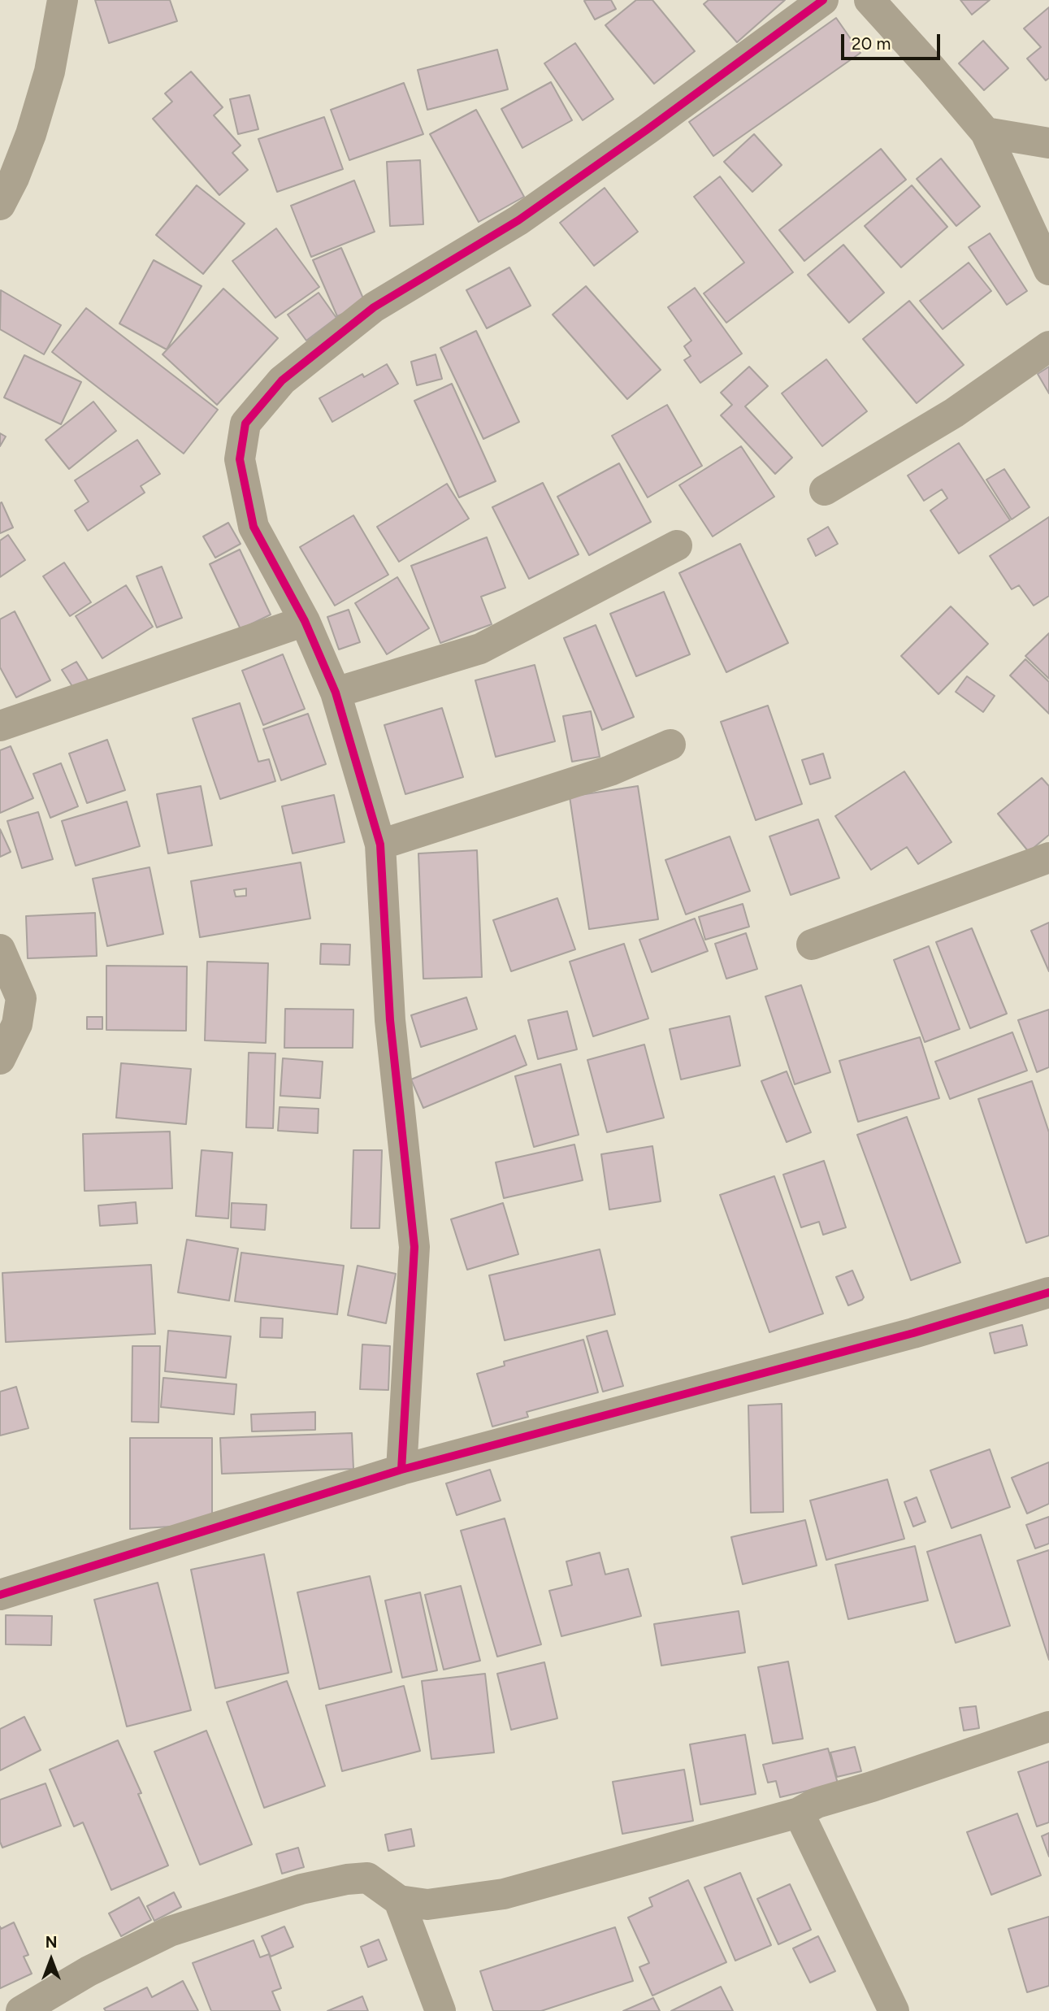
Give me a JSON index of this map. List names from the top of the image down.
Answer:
{
  "scale_bar": "20 m",
  "north": "top"
}
